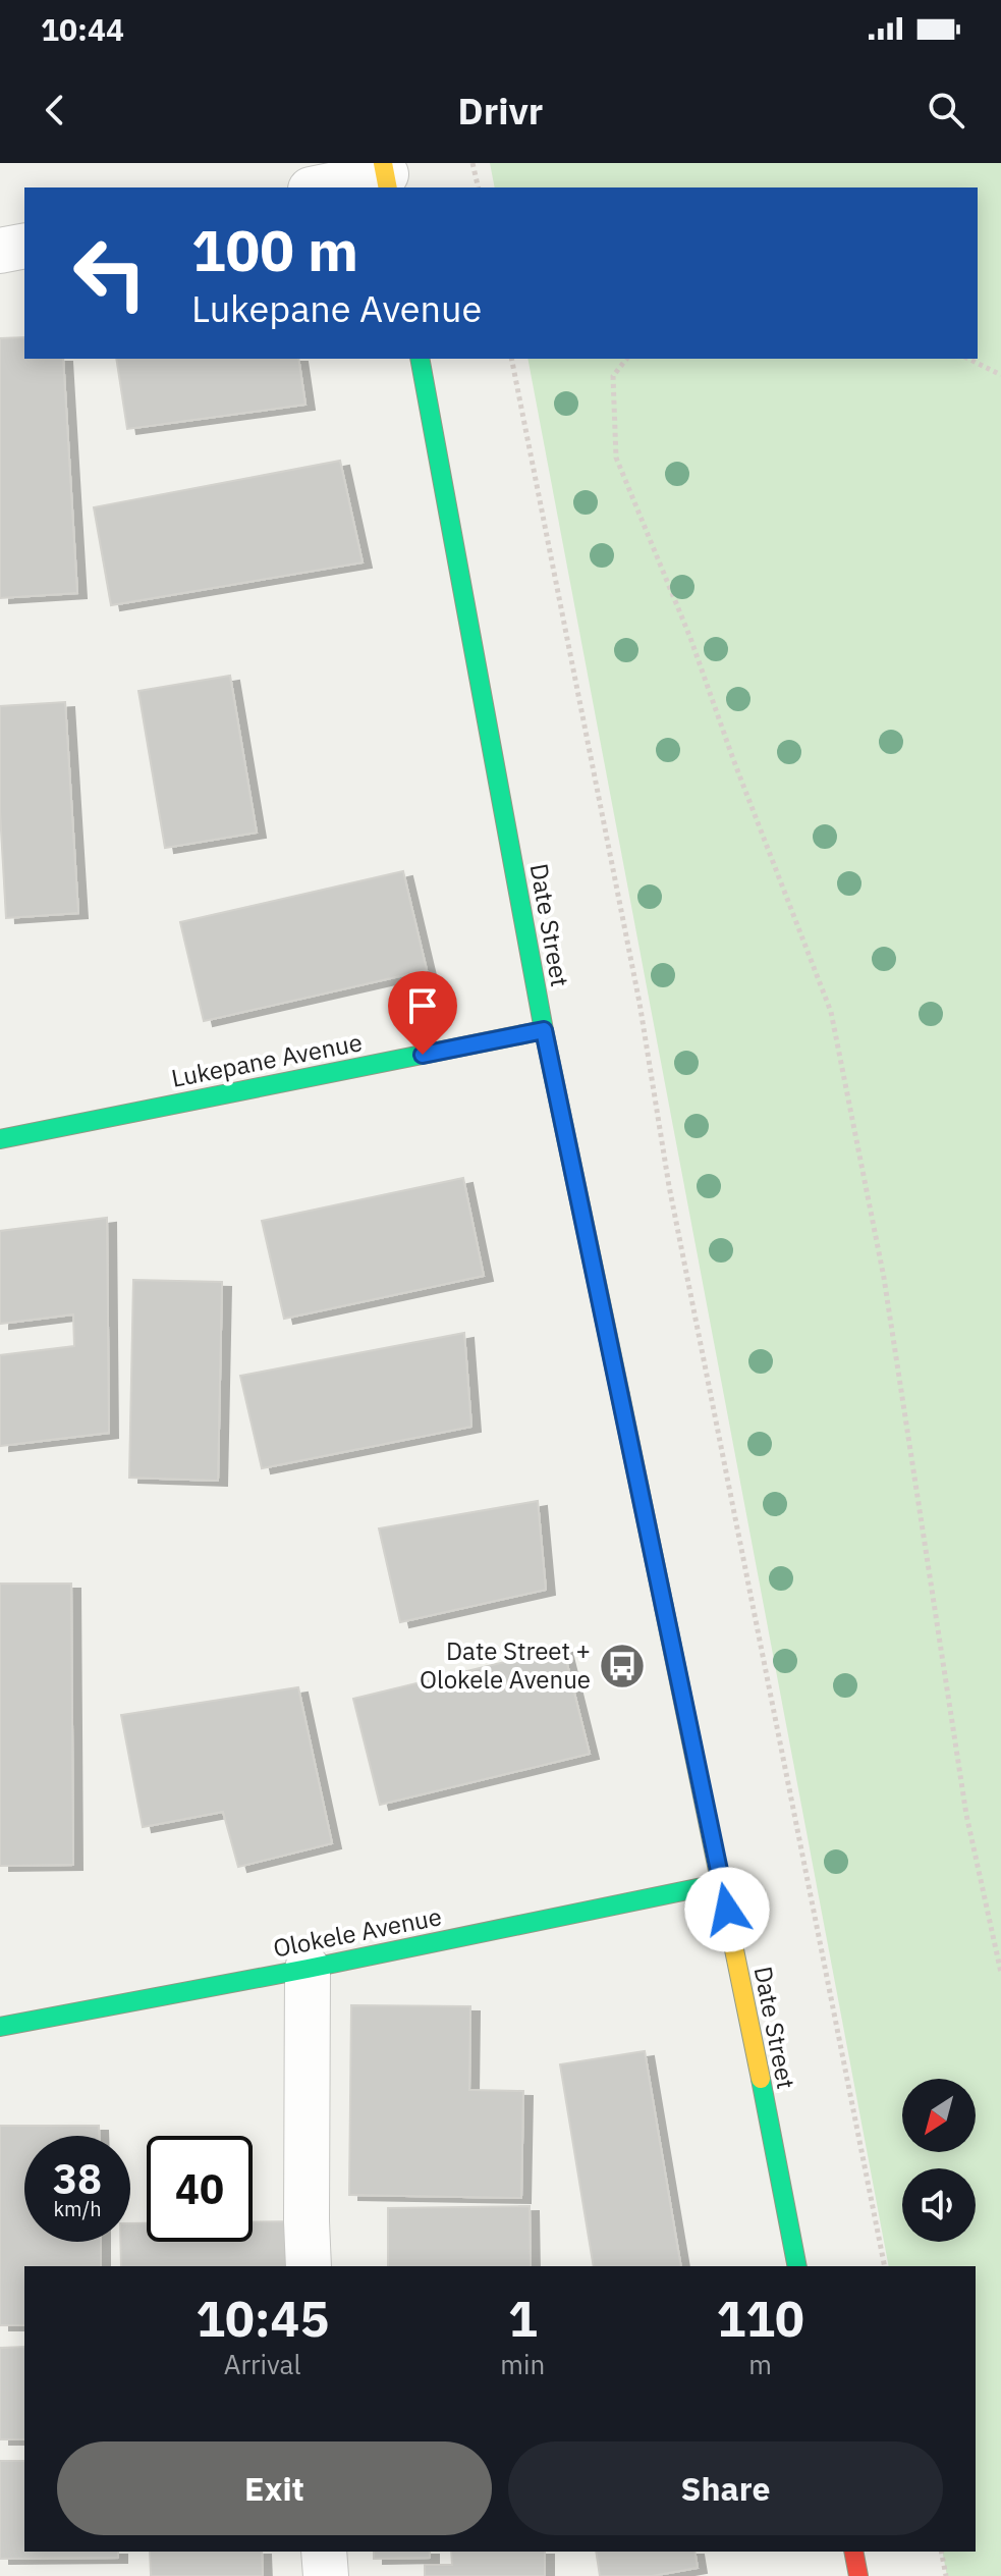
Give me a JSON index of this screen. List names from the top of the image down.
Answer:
{
  "streets": {
    "street": ["Date Street", "Lukepane Avenue", "Olokele Avenue"]
  },
  "crossings": [
    ["Date Street", "Lukepane Avenue"],
    ["Date Street", "Olokele Avenue"]
  ],
  "places": {
    "bus stop": ["Date Street + Olokele Avenue"]
  },
  "north": "bottom left",
  "page": {
    "status": "10:44",
    "header": "Drivr",
    "turn": ["100 m", "Lukepane Avenue"],
    "speed": "38 km/h",
    "limit": "40",
    "eta": [
      "10:45",
      "Arrival",
      "1",
      "min",
      "110",
      "m"
    ],
    "buttons": ["Exit", "Share"]
  }
}
